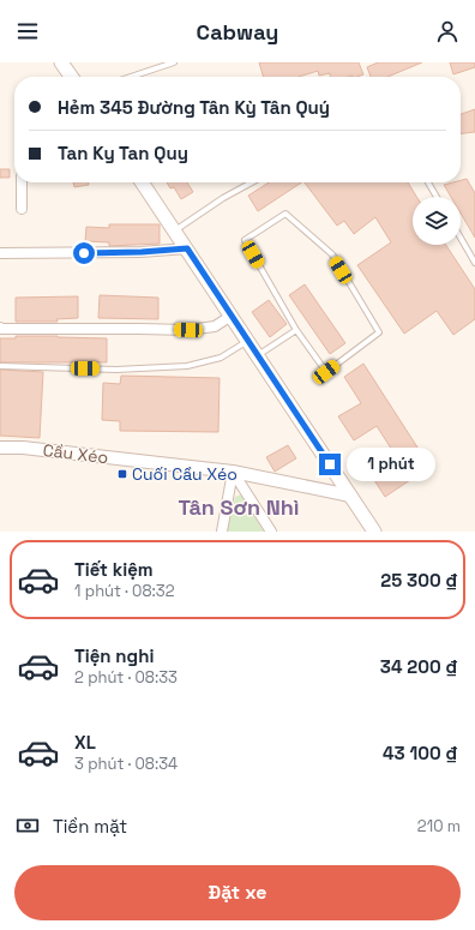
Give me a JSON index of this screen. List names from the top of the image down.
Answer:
{
  "streets": {
    "street": ["Cầu Xéo"]
  },
  "districts": ["Tân Sơn Nhì"],
  "places": {
    "transit": ["Cuối Cầu Xéo"]
  },
  "page": {
    "header": "Cabway",
    "banner": ["Hẻm 345 Đường Tân Kỳ Tân Quý", "Tan Ky Tan Quy"],
    "bubble": "1 phút",
    "list": [
      {
        "name": "Tiết kiệm",
        "note": "1 phút · 08:32",
        "value": "25 300 ₫"
      },
      {
        "name": "Tiện nghi",
        "note": "2 phút · 08:33",
        "value": "34 200 ₫"
      },
      {
        "name": "XL",
        "note": "3 phút · 08:34",
        "value": "43 100 ₫"
      }
    ],
    "pay": ["Tiền mặt", "210 m"],
    "buttons": "Đặt xe"
  }
}
